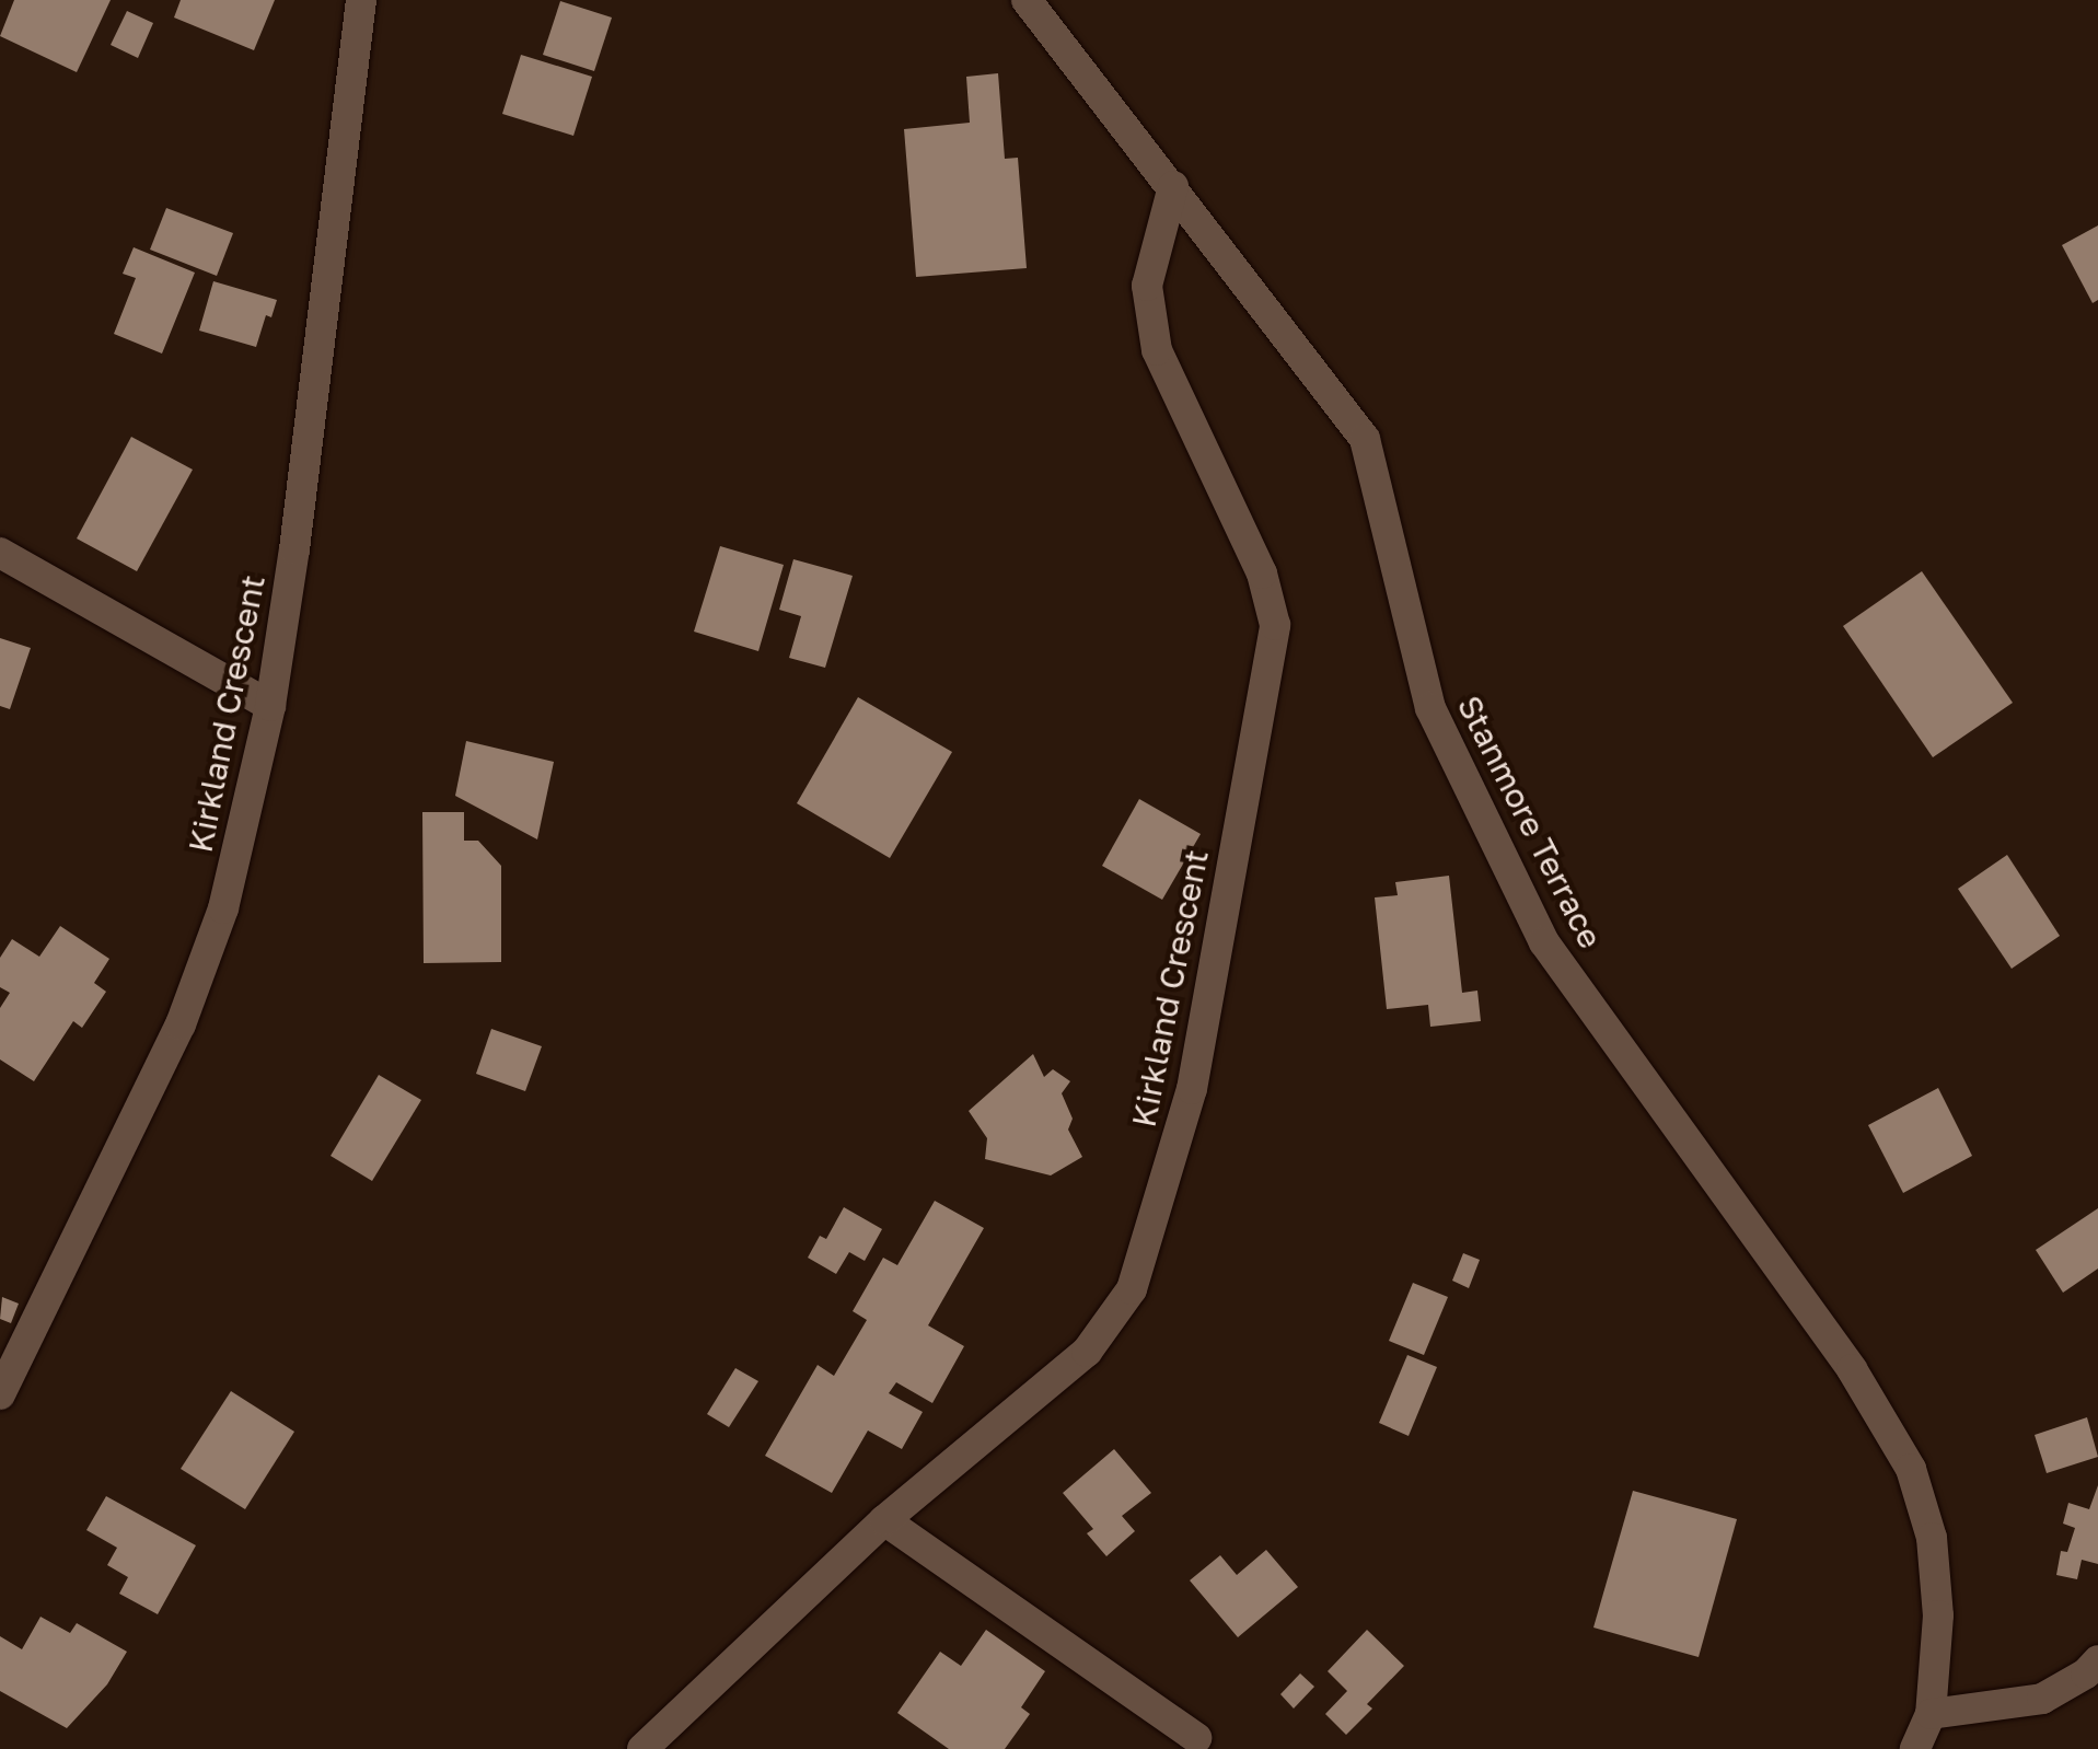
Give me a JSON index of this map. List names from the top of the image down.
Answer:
{
  "streets": {
    "street": ["Kirkland Crescent", "Stanmore Terrace"]
  },
  "crossings": [
    ["Kirkland Crescent", "Stanmore Terrace"]
  ]
}
